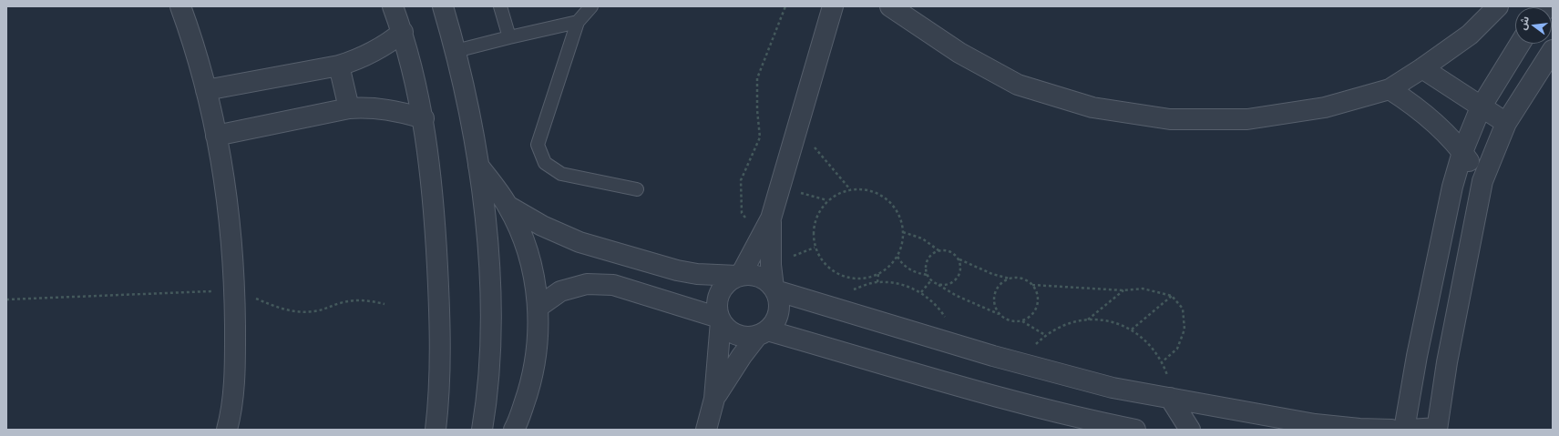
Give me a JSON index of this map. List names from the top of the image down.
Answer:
{
  "north": "left"
}
